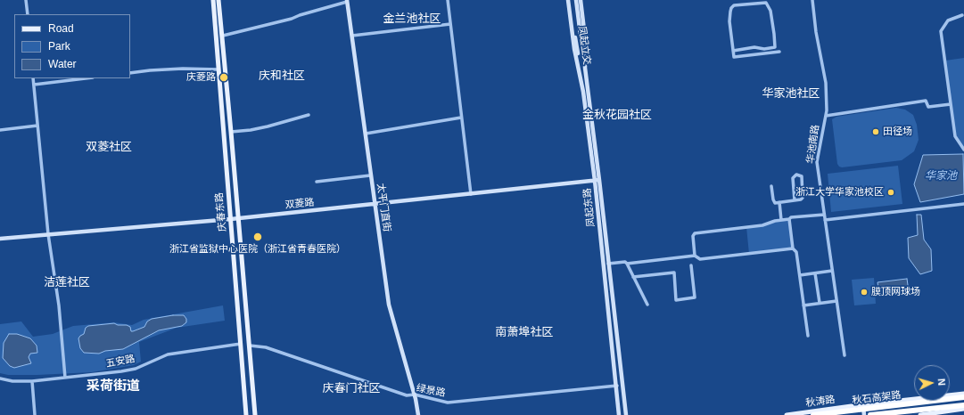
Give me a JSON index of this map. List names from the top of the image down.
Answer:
{
  "streets": {
    "highway": ["秋石高架路"],
    "main road": ["庆春东路", "秋涛路"],
    "street": [
      "凤起立交",
      "华池南路",
      "双菱路",
      "太平门直街",
      "凤起东路",
      "五安路",
      "绿景路"
    ]
  },
  "crossings": [
    ["凤起立交", "凤起东路"],
    ["双菱路", "太平门直街"],
    ["双菱路", "凤起东路"],
    ["双菱路", "庆春东路"],
    ["太平门直街", "绿景路"],
    ["凤起东路", "绿景路"],
    ["庆春东路", "五安路"],
    ["庆春东路", "绿景路"]
  ],
  "districts": [
    "金兰池社区",
    "庆和社区",
    "华家池社区",
    "金秋花园社区",
    "双菱社区",
    "洁莲社区",
    "南萧埠社区",
    "采荷街道",
    "庆春门社区"
  ],
  "water": ["华家池"],
  "places": [
    "庆菱路",
    "田径场",
    "浙江大学华家池校区",
    "浙江省监狱中心医院（浙江省青春医院）",
    "膜顶网球场"
  ],
  "legend": ["Road", "Park", "Water"],
  "north": "right"
}
